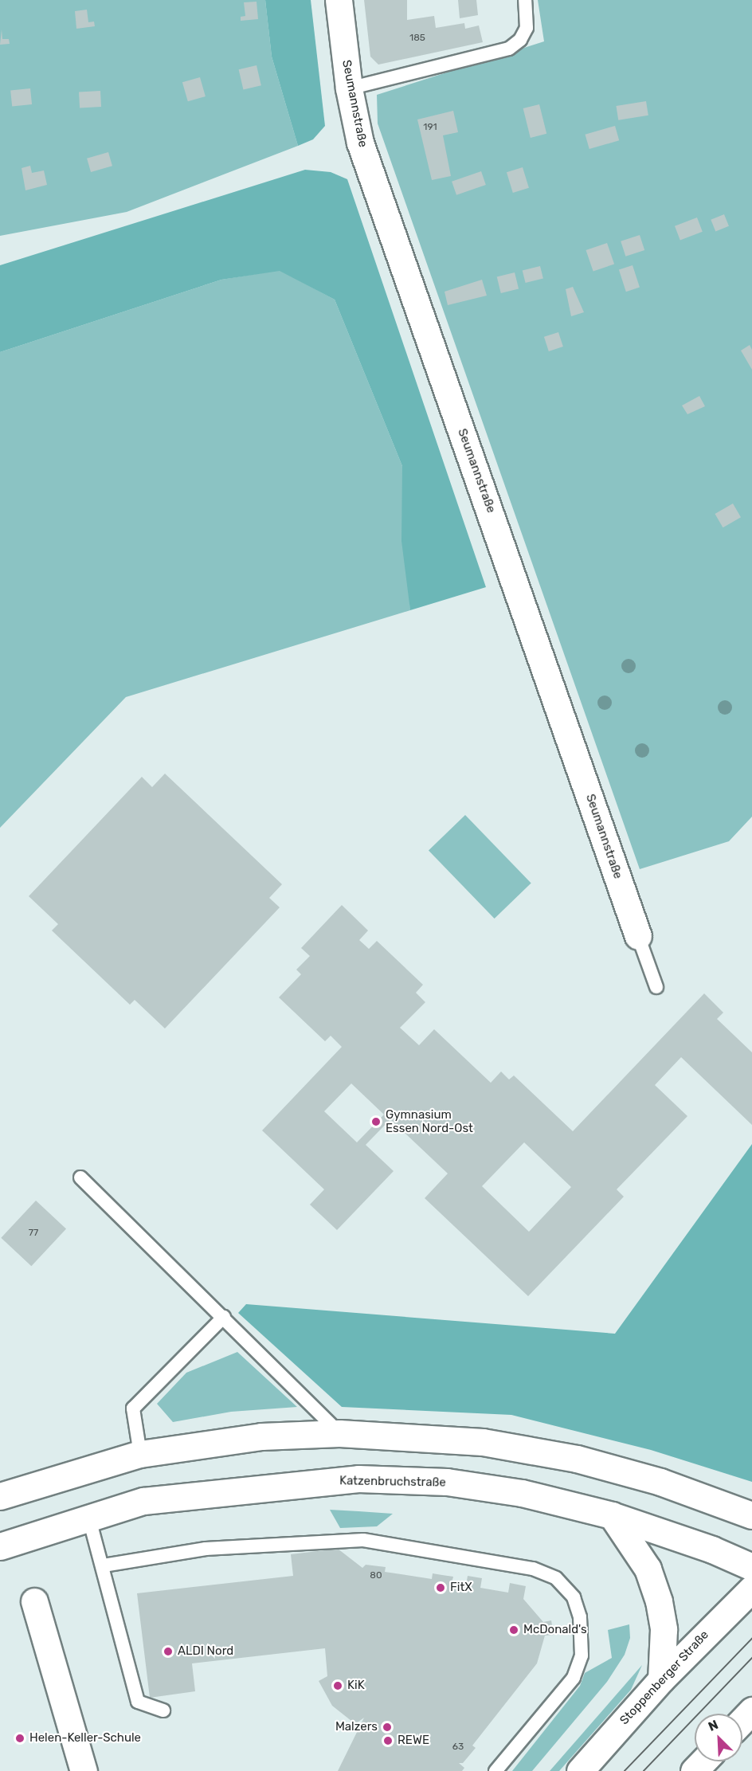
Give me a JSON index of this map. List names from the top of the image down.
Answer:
{
  "streets": {
    "main road": ["Seumannstraße", "Katzenbruchstraße", "Stoppenberger Straße"]
  },
  "places": [
    "Gymnasium Essen Nord-Ost",
    "FitX",
    "McDonald's",
    "ALDI Nord",
    "KiK",
    "Malzers",
    "Helen-Keller-Schule",
    "REWE"
  ],
  "house_numbers": [
    "185",
    "191",
    "77",
    "80",
    "63"
  ],
  "north": "top left"
}
